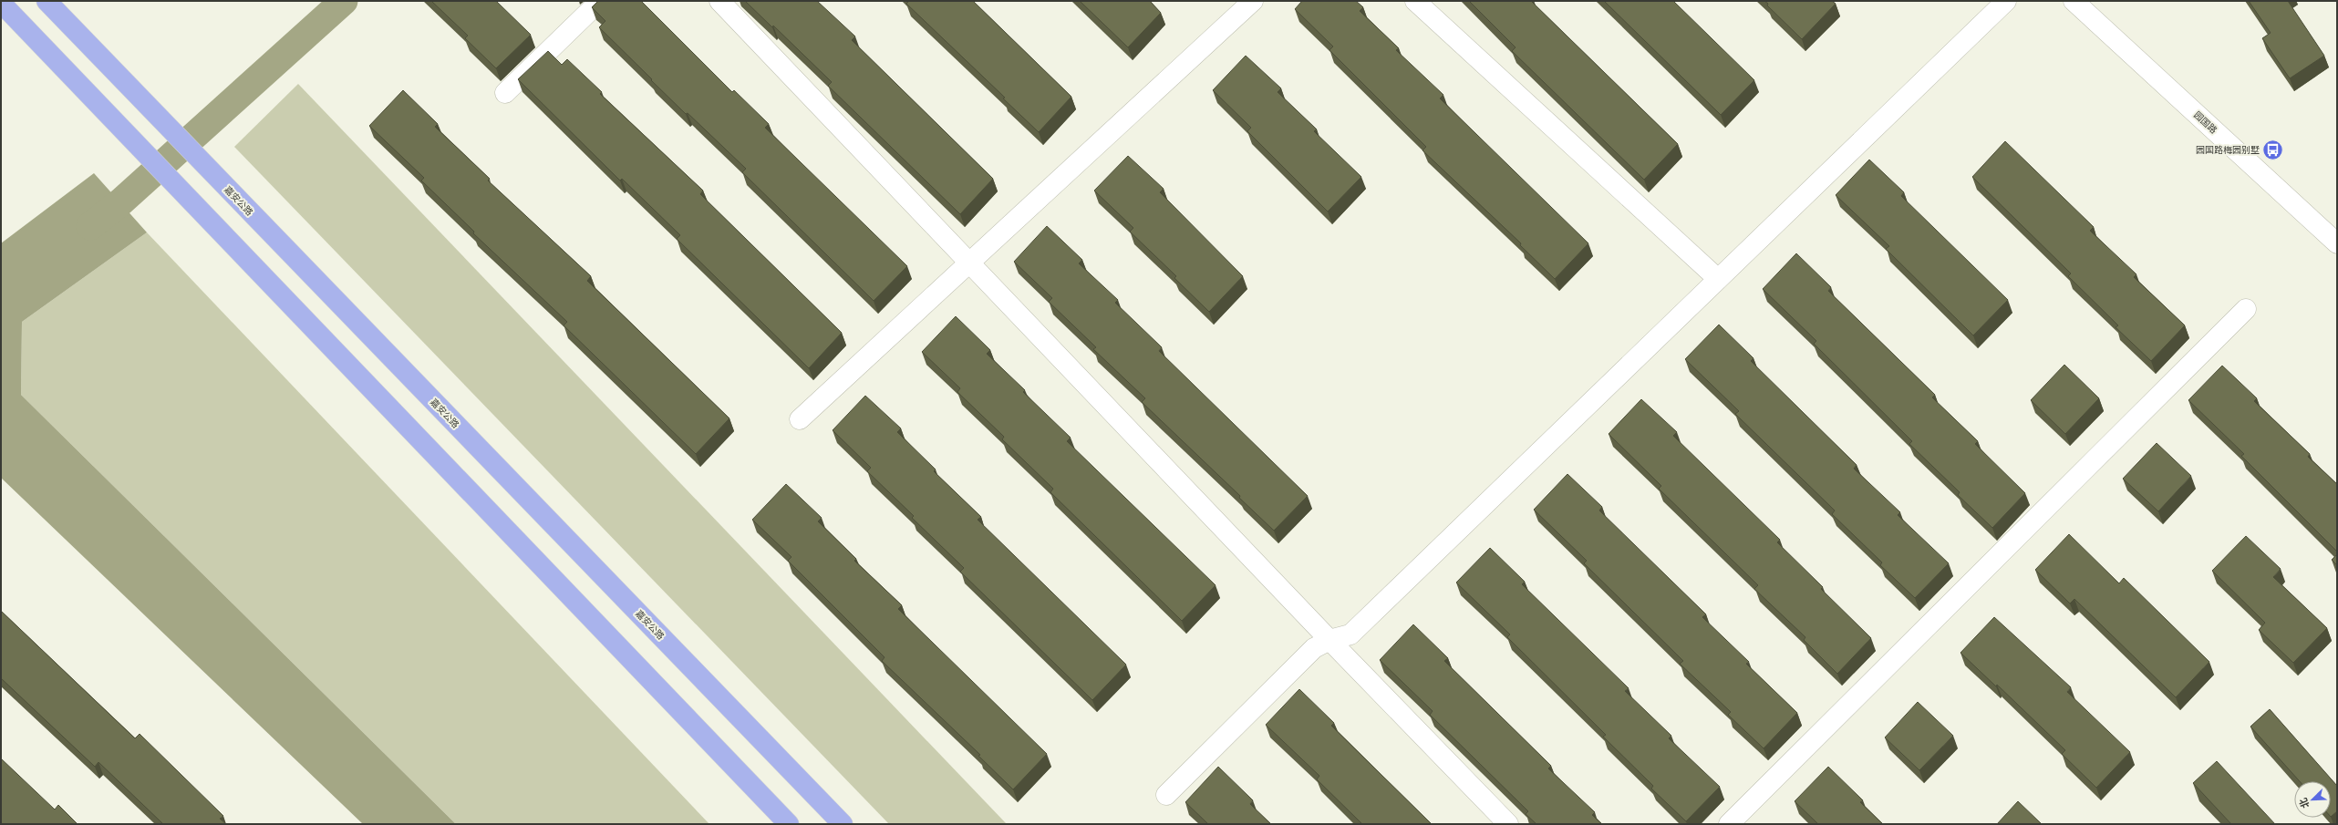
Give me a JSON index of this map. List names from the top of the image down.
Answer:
{
  "streets": {
    "main road": ["嘉安公路"],
    "street": ["园国路"]
  },
  "places": {
    "bus stop": ["园国路梅园别墅"]
  },
  "north": "bottom left"
}
